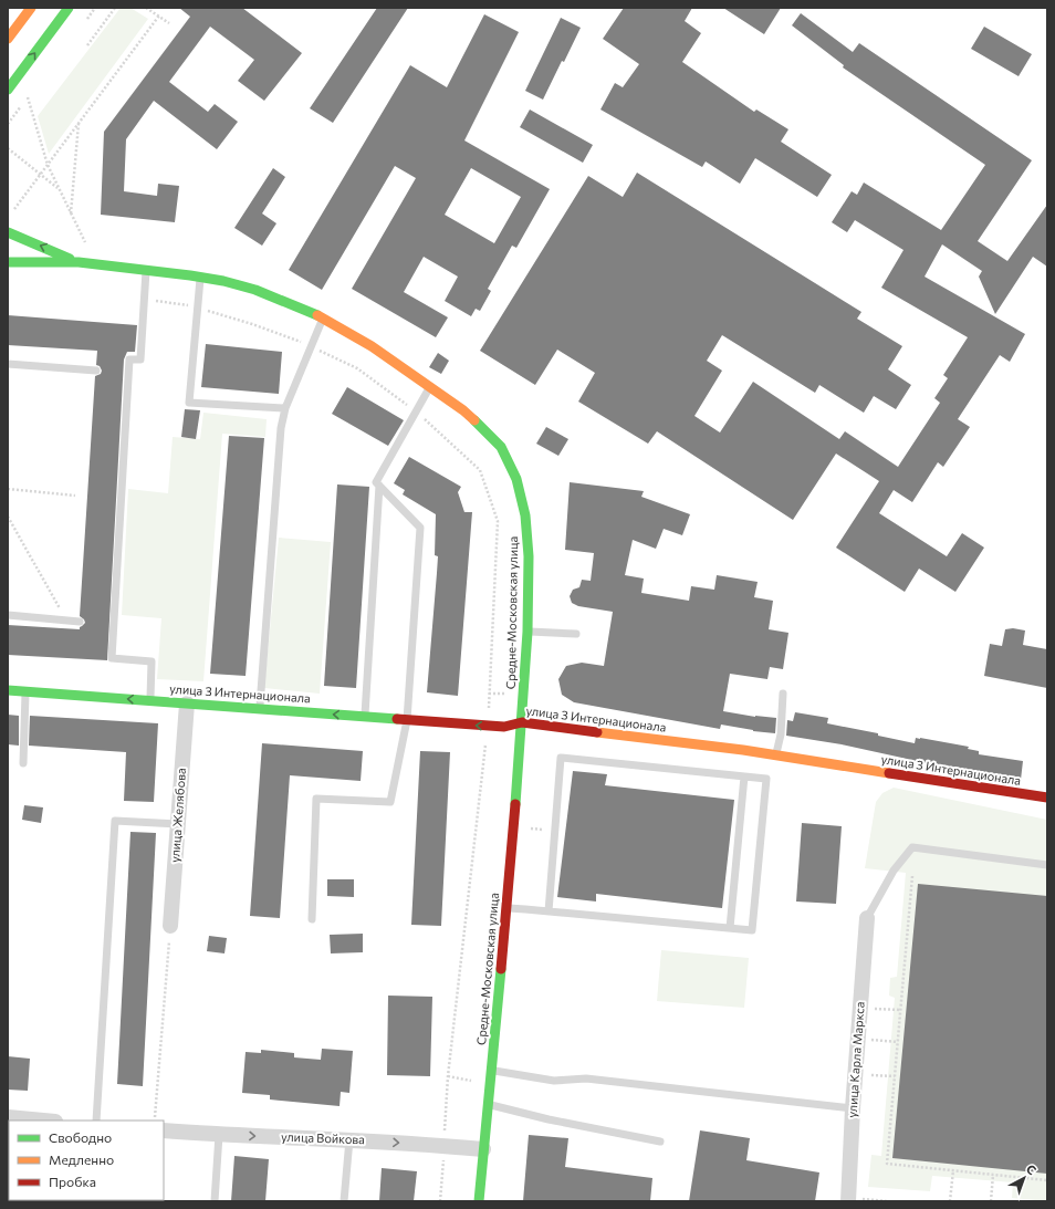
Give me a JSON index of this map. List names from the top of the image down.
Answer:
{
  "streets": {
    "street": [
      "Средне-Московская улица",
      "улица 3 Интернационала",
      "улица Желябова",
      "улица Карла Маркса",
      "улица Войкова"
    ]
  },
  "crossings": [
    ["Средне-Московская улица", "улица 3 Интернационала"],
    ["Средне-Московская улица", "улица Войкова"],
    ["улица 3 Интернационала", "улица Желябова"]
  ],
  "one_way": ["улица Войкова"],
  "legend": ["Свободно", "Медленно", "Пробка"],
  "north": "top right"
}
